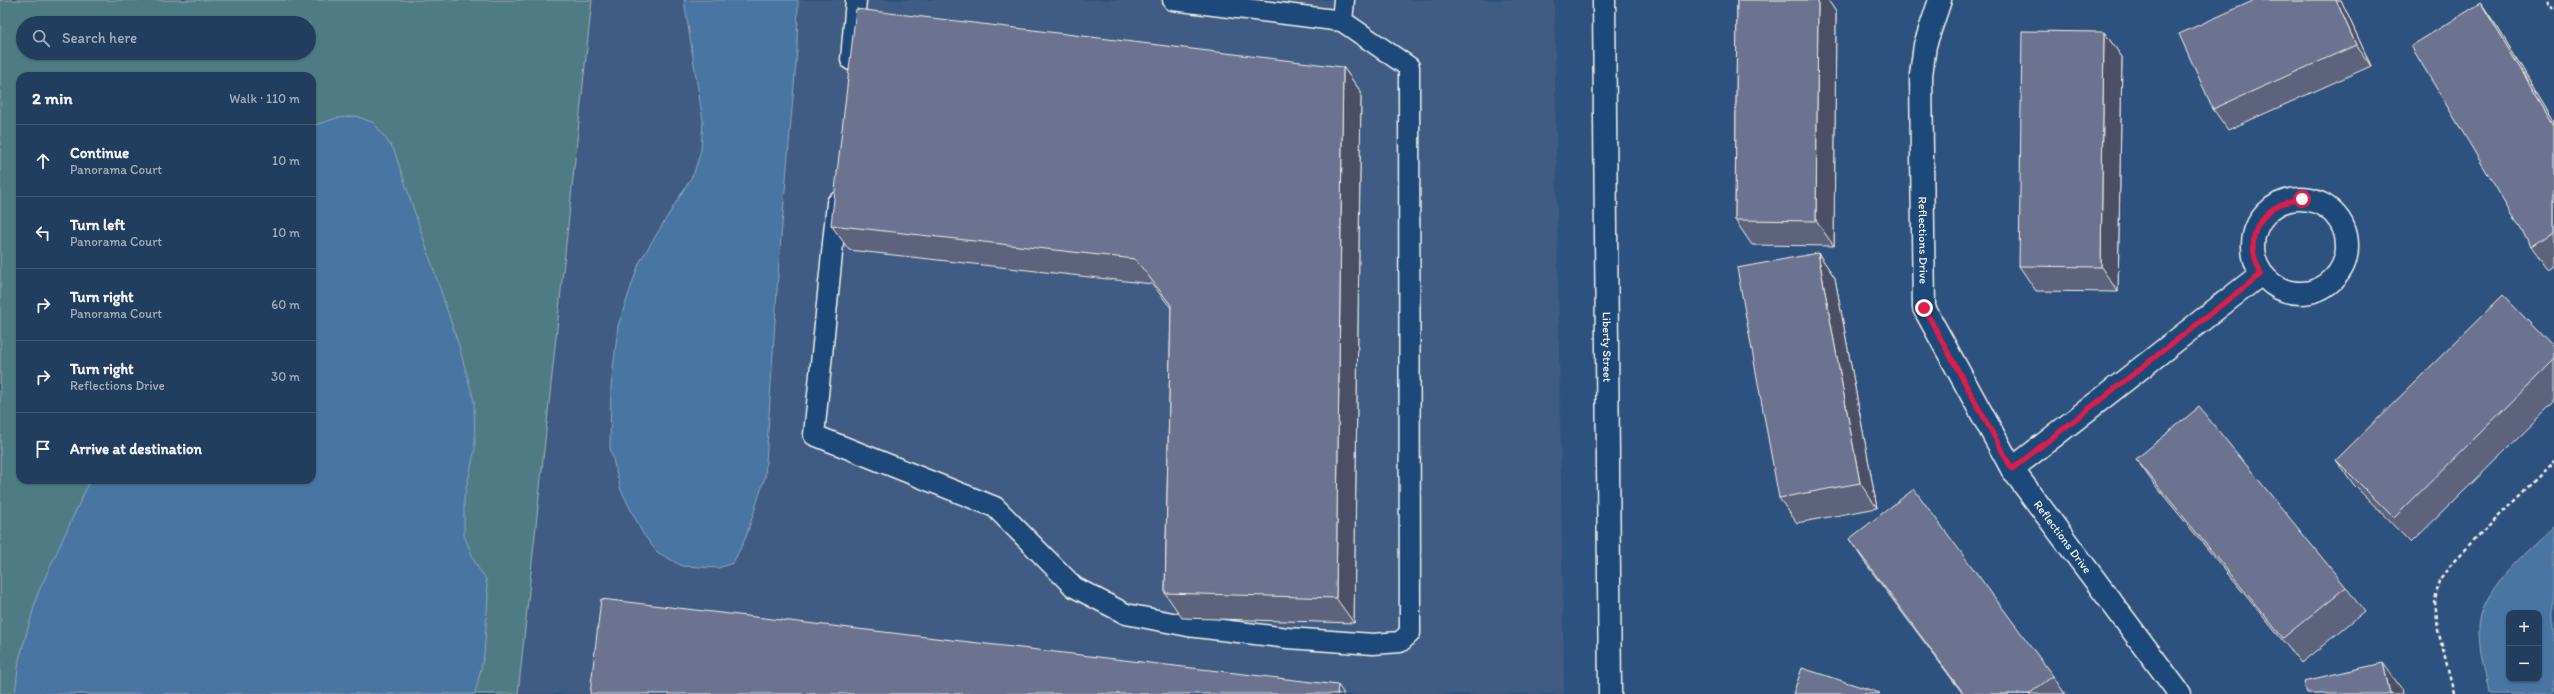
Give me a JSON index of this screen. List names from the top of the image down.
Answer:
{
  "streets": {
    "street": ["Reflections Drive", "Liberty Street"]
  },
  "page": {
    "search": "Search here",
    "heading": ["2 min", "Walk · 110 m"],
    "list": [
      ["Continue", "Panorama Court", "10 m"],
      ["Turn left", "Panorama Court", "10 m"],
      ["Turn right", "Panorama Court", "60 m"],
      ["Turn right", "Reflections Drive", "30 m"],
      "Arrive at destination"
    ],
    "map_buttons": ["+", "−"]
  }
}
